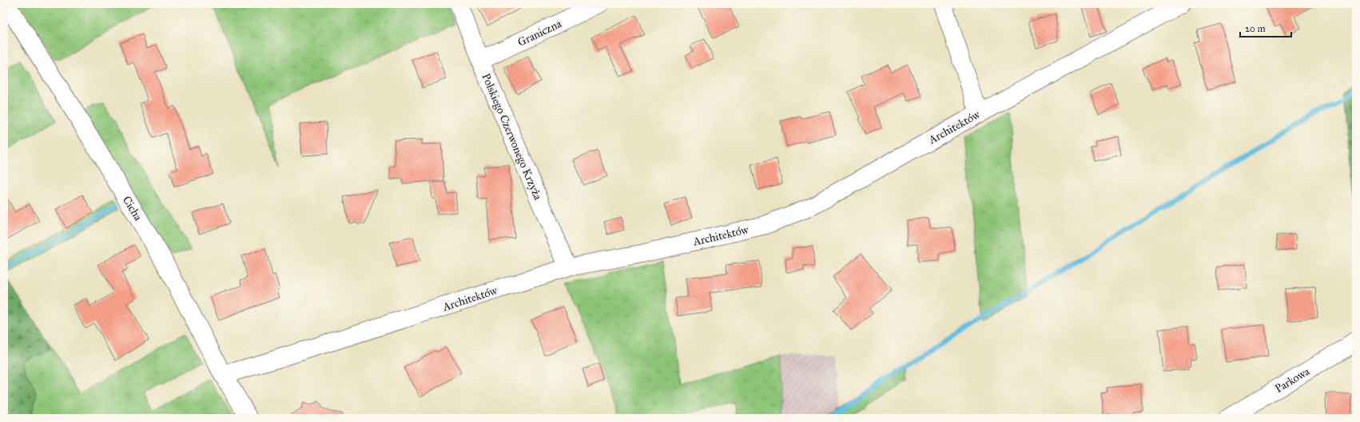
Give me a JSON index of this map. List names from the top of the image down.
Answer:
{
  "streets": {
    "street": [
      "Graniczna",
      "Architektów",
      "Polskiego Czerwonego Krzyża",
      "Cicha",
      "Parkowa"
    ]
  },
  "crossings": [
    ["Graniczna", "Polskiego Czerwonego Krzyża"],
    ["Architektów", "Polskiego Czerwonego Krzyża"],
    ["Architektów", "Cicha"]
  ],
  "scale_bar": "20 m"
}
